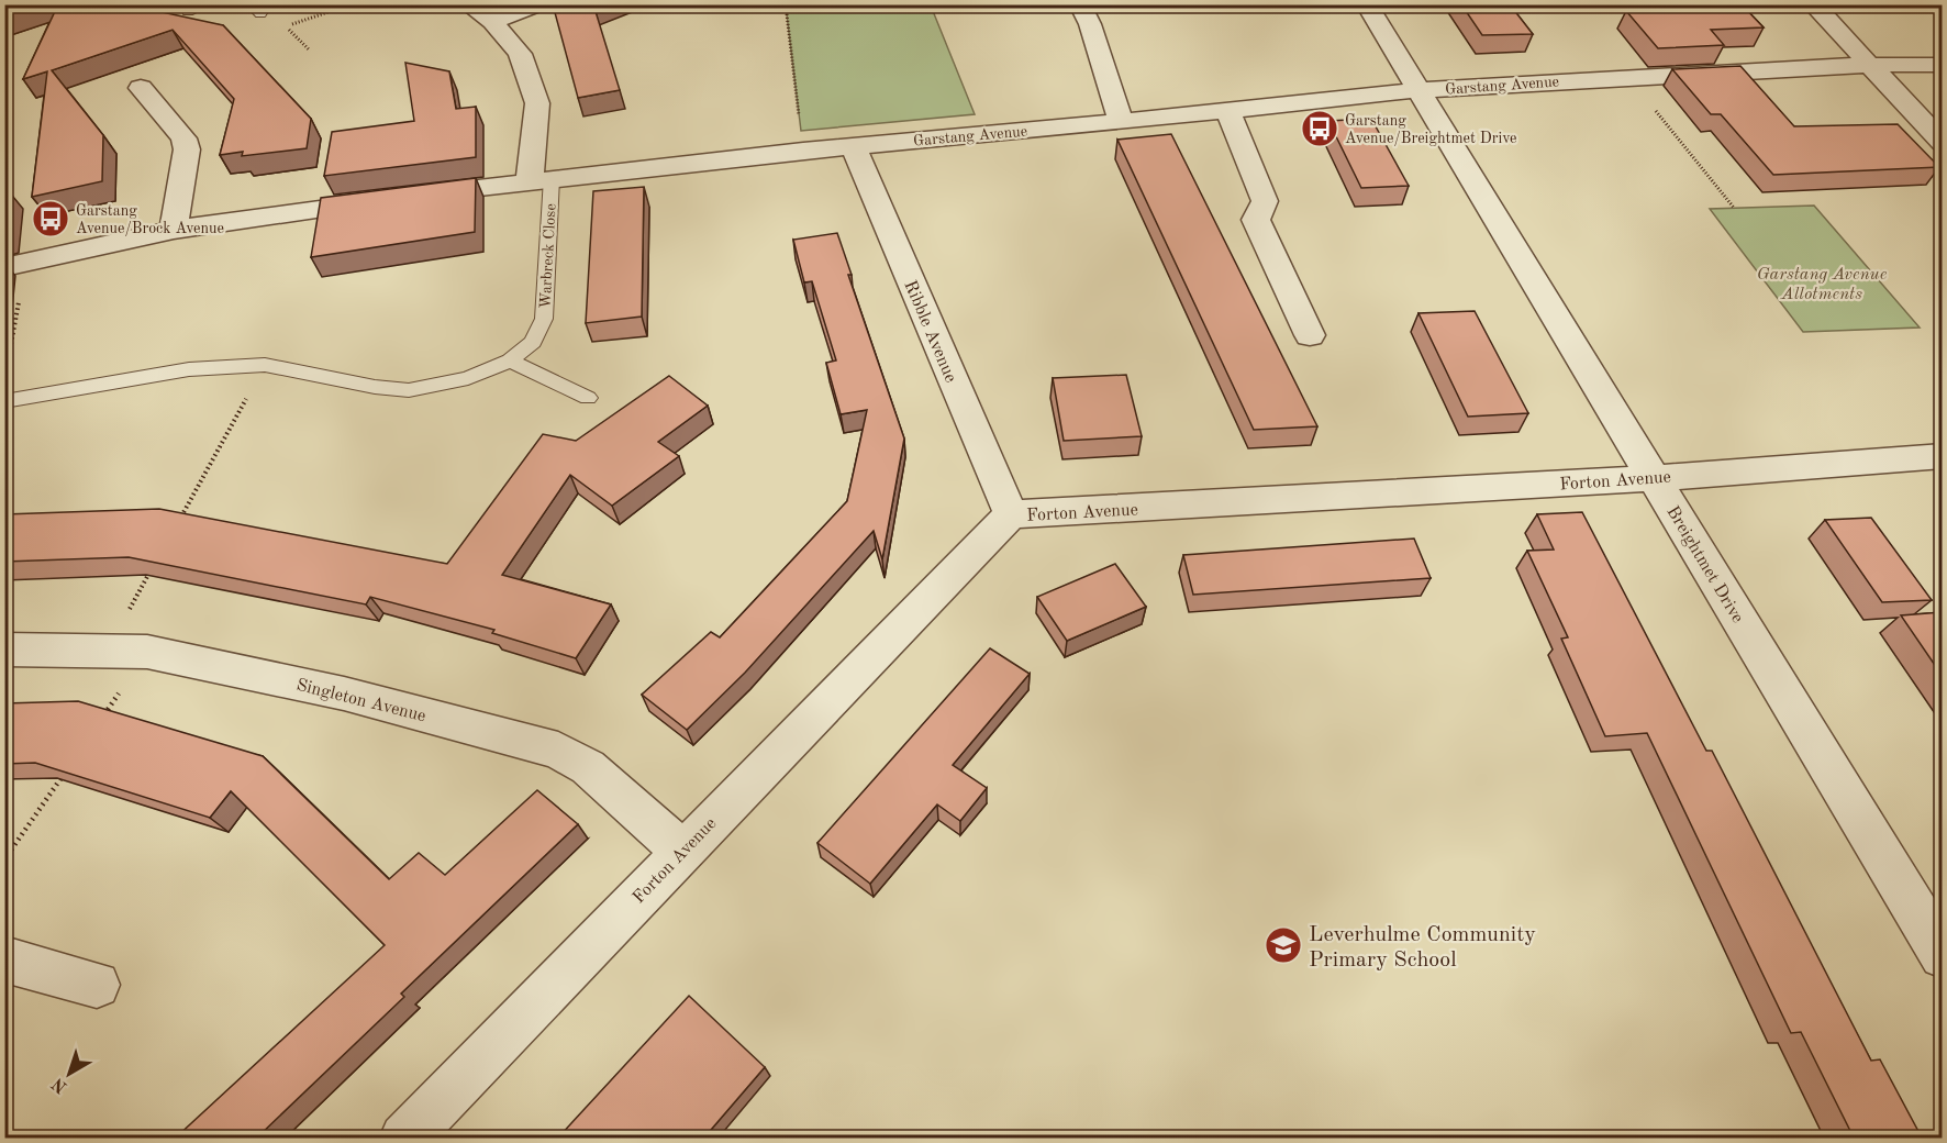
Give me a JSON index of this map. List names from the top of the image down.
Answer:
{
  "streets": {
    "street": [
      "Garstang Avenue",
      "Ribble Avenue",
      "Forton Avenue",
      "Breightmet Drive",
      "Singleton Avenue"
    ],
    "lane": ["Warbreck Close"]
  },
  "crossings": [
    ["Garstang Avenue", "Warbreck Close"],
    ["Garstang Avenue", "Ribble Avenue"],
    ["Garstang Avenue", "Breightmet Drive"],
    ["Ribble Avenue", "Forton Avenue"],
    ["Forton Avenue", "Breightmet Drive"],
    ["Forton Avenue", "Singleton Avenue"]
  ],
  "parks": ["Garstang Avenue Allotments"],
  "places": {
    "bus stop": ["Garstang Avenue/Breightmet Drive", "Garstang Avenue/Brock Avenue"],
    "school or university": ["Leverhulme Community Primary School"]
  },
  "north": "bottom left"
}
